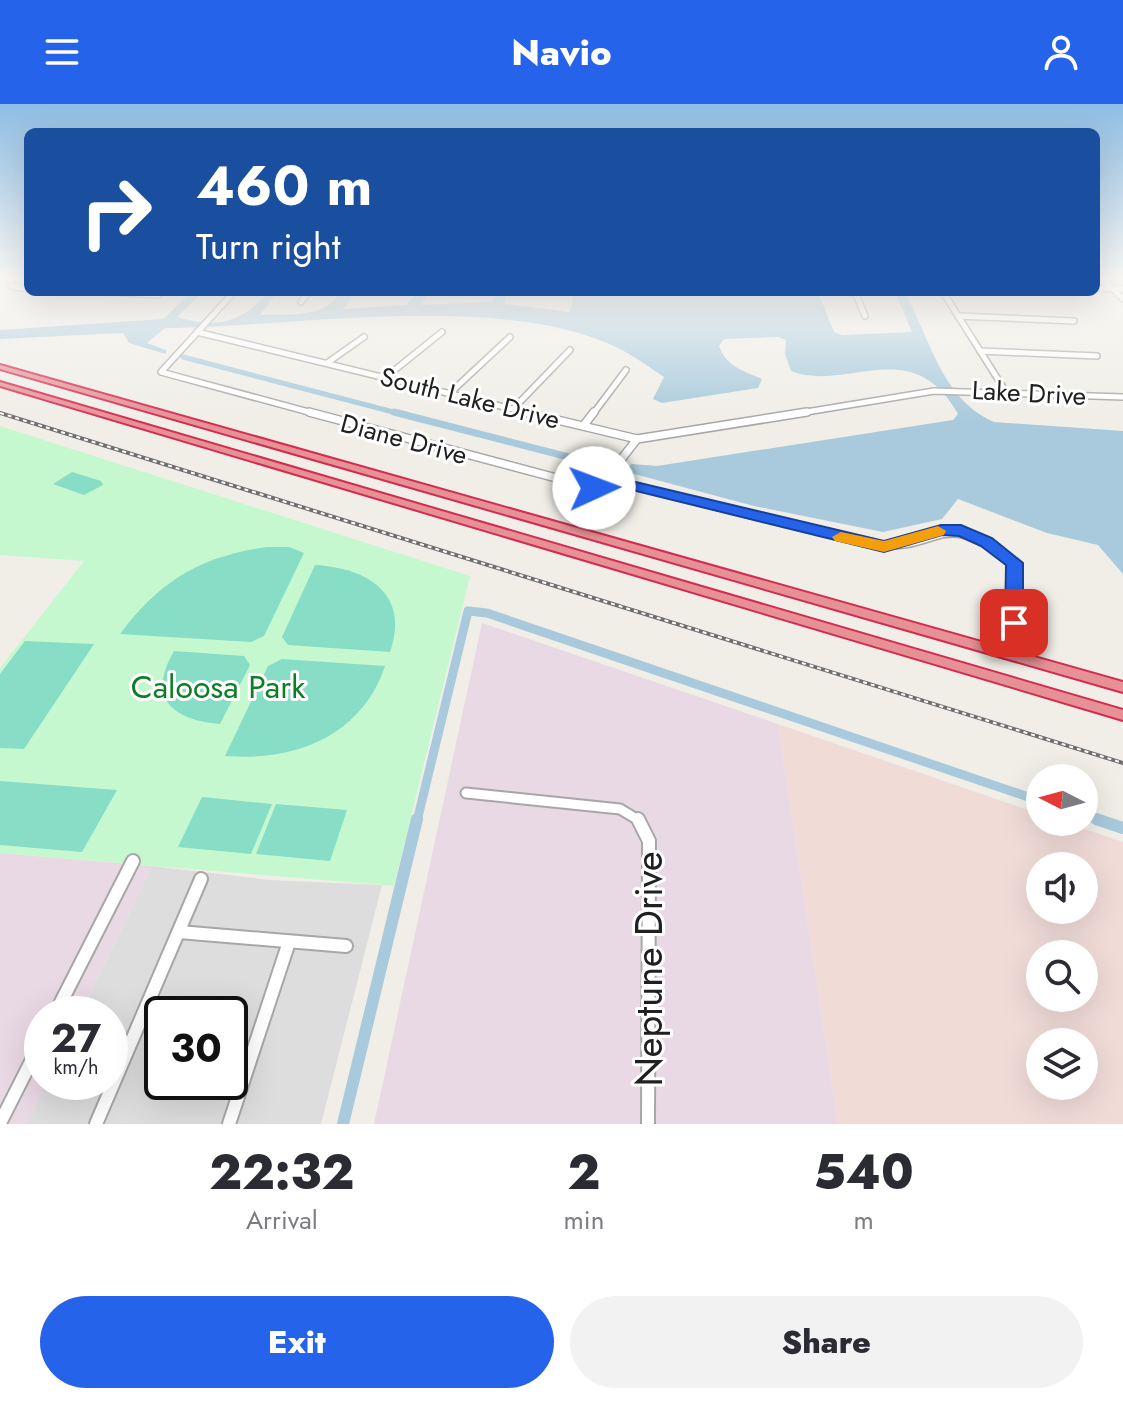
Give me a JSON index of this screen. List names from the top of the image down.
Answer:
{
  "streets": {
    "street": [
      "Lake Drive",
      "South Lake Drive",
      "Diane Drive",
      "Neptune Drive"
    ]
  },
  "crossings": [
    ["Lake Drive", "South Lake Drive"],
    ["South Lake Drive", "Diane Drive"]
  ],
  "parks": ["Caloosa Park"],
  "north": "left",
  "page": {
    "header": "Navio",
    "turn": ["460 m", "Turn right"],
    "speed": "27 km/h",
    "limit": "30",
    "eta": [
      "22:32",
      "Arrival",
      "2",
      "min",
      "540",
      "m"
    ],
    "buttons": ["Exit", "Share"]
  }
}
